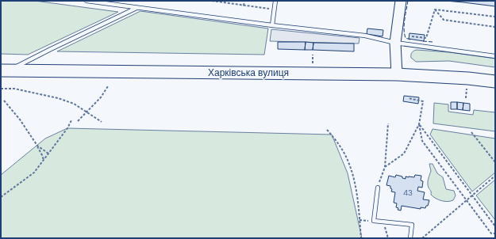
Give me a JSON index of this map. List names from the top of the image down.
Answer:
{
  "streets": {
    "main road": ["Харківська вулиця"]
  },
  "house_numbers": ["43"]
}
